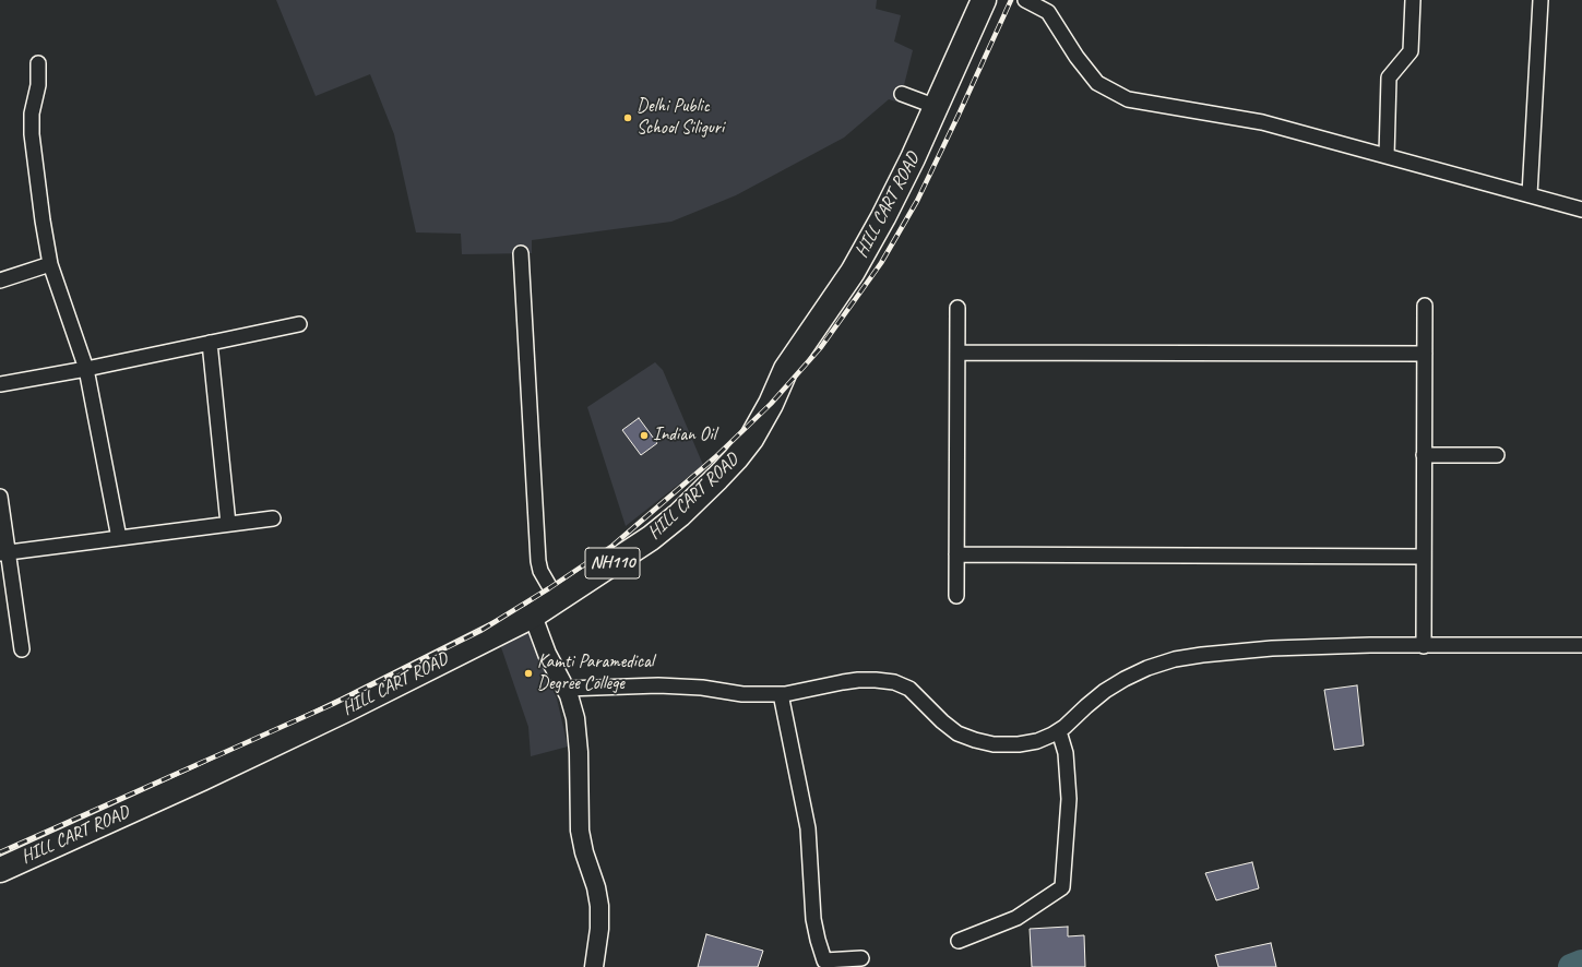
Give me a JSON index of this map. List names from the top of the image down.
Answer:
{
  "streets": {
    "highway": ["HILL CART ROAD", "NH110"]
  },
  "places": ["Delhi Public School Siliguri", "Indian Oil", "Kamti Paramedical Degree College"]
}
